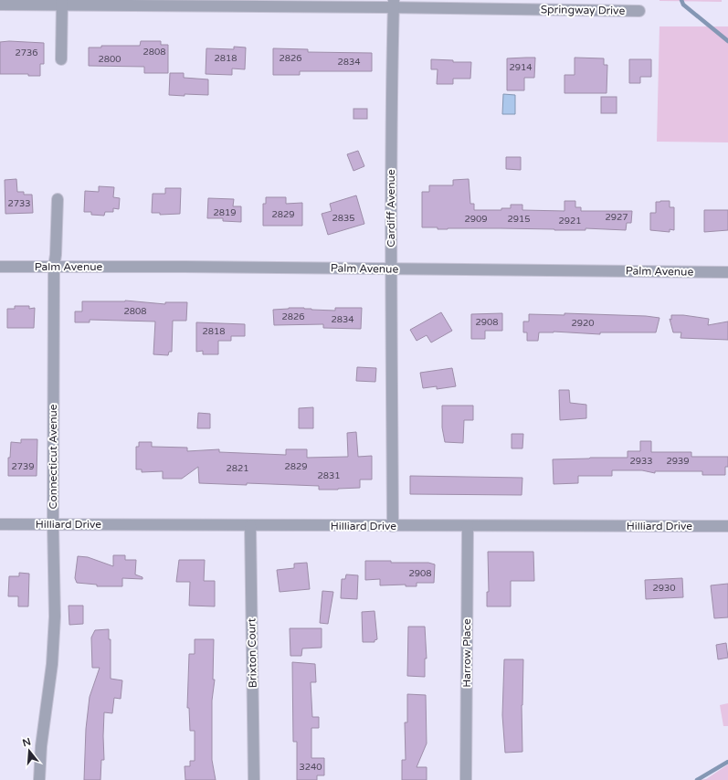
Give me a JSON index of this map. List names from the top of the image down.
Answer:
{
  "streets": {
    "street": [
      "Springway Drive",
      "Cardiff Avenue",
      "Palm Avenue",
      "Connecticut Avenue",
      "Hilliard Drive",
      "Brixton Court",
      "Harrow Place"
    ]
  },
  "crossings": [
    ["Springway Drive", "Cardiff Avenue"],
    ["Cardiff Avenue", "Palm Avenue"],
    ["Cardiff Avenue", "Hilliard Drive"],
    ["Palm Avenue", "Connecticut Avenue"],
    ["Connecticut Avenue", "Hilliard Drive"],
    ["Hilliard Drive", "Brixton Court"],
    ["Hilliard Drive", "Harrow Place"]
  ],
  "house_numbers": [
    "2808",
    "2736",
    "2818",
    "2826",
    "2800",
    "2834",
    "2914",
    "2733",
    "2819",
    "2829",
    "2927",
    "2835",
    "2909",
    "2915",
    "2921",
    "2808",
    "2826",
    "2834",
    "2908",
    "2920",
    "2818",
    "2933",
    "2939",
    "2739",
    "2829",
    "2821",
    "2831",
    "2908",
    "2930",
    "3240"
  ],
  "north": "top"
}
